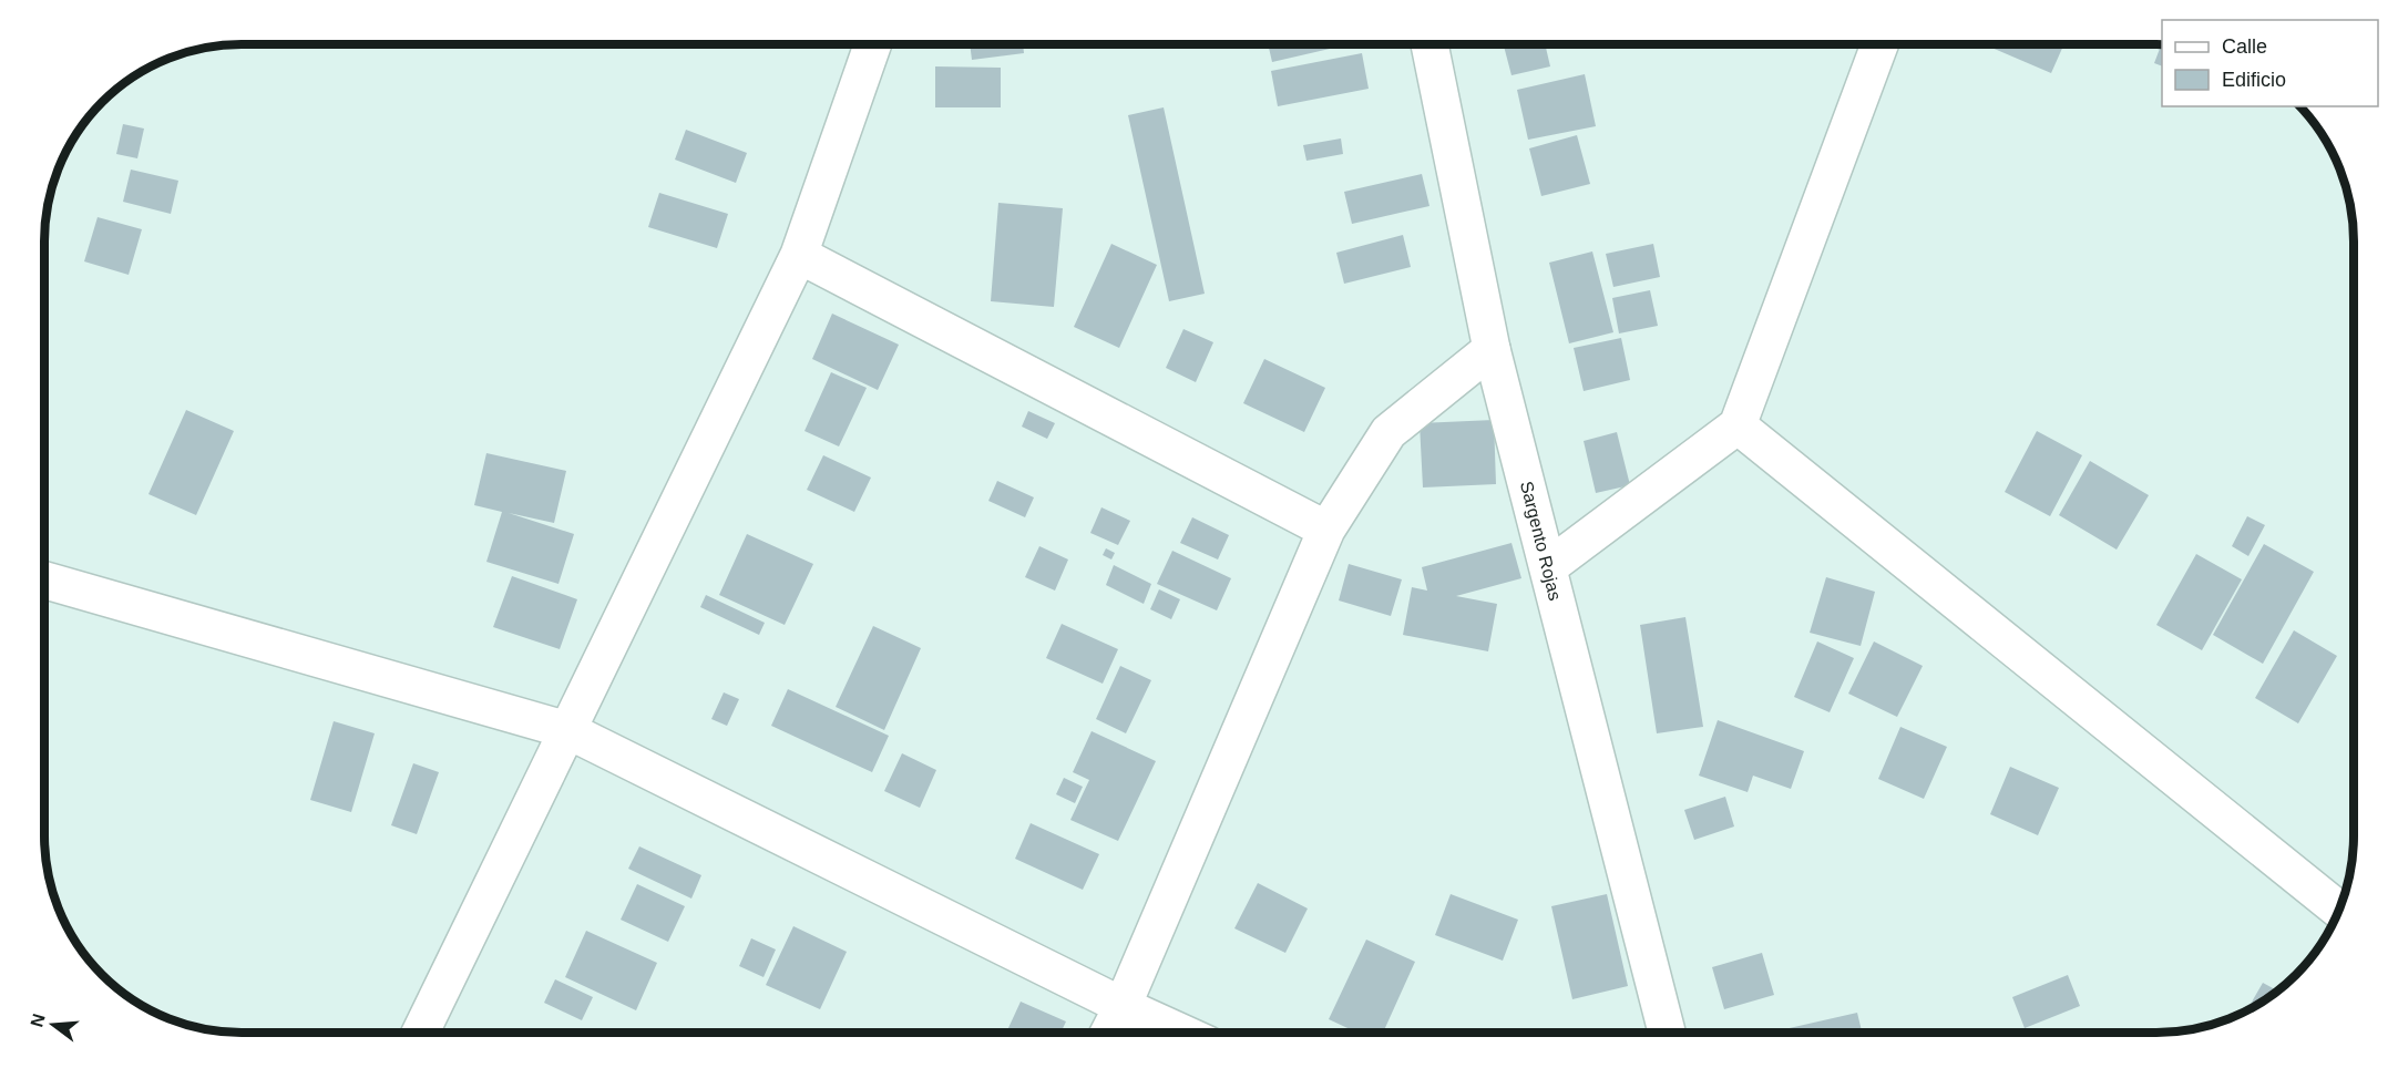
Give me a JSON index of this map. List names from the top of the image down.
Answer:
{
  "streets": {
    "street": ["Sargento Rojas"]
  },
  "legend": ["Calle", "Edificio"],
  "north": "left"
}
